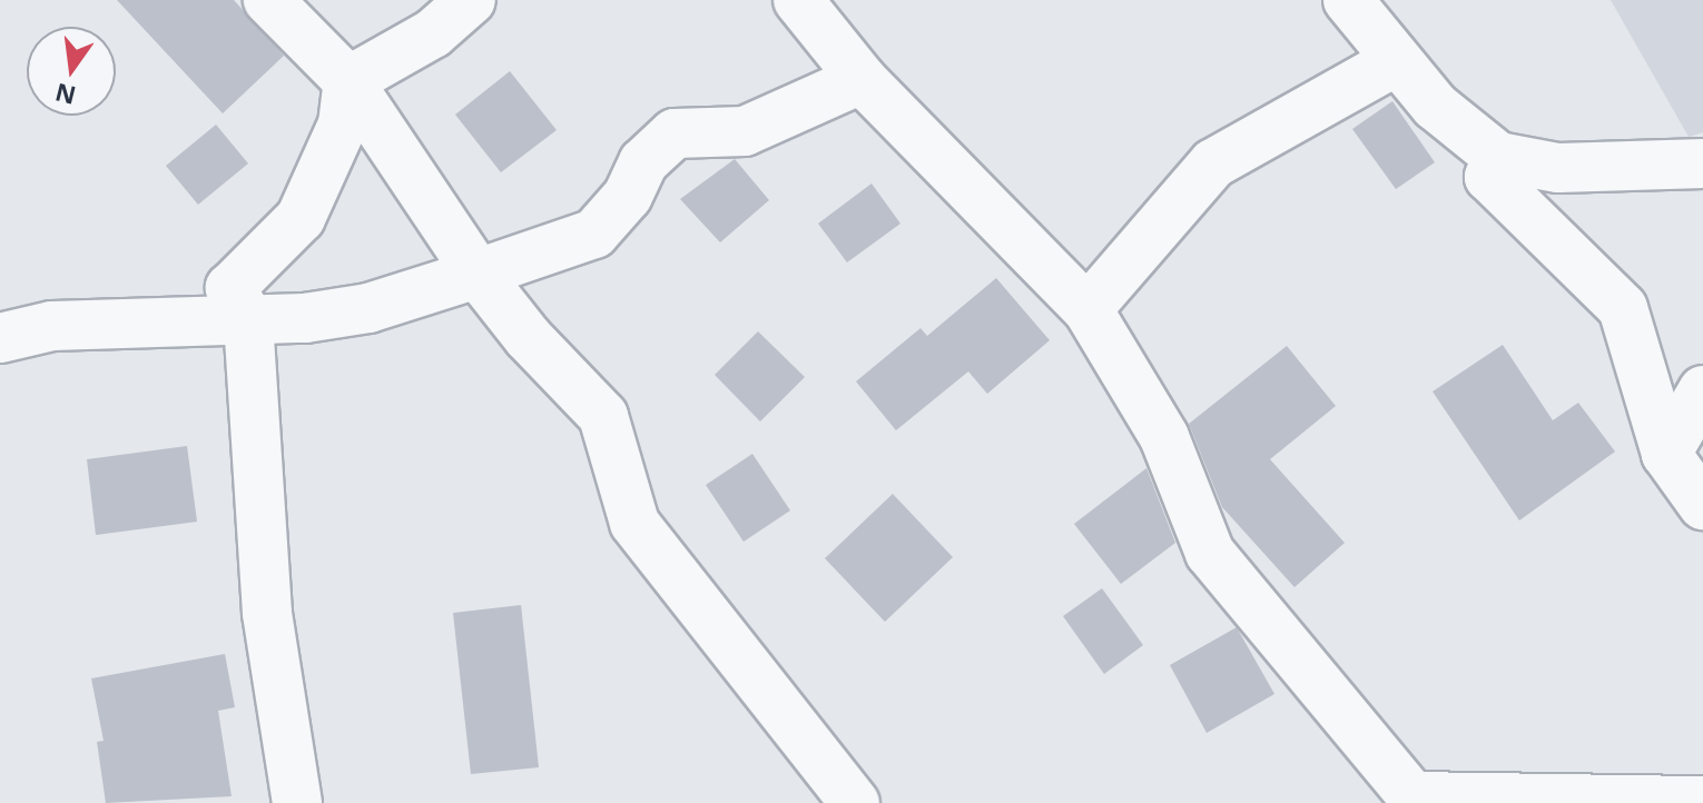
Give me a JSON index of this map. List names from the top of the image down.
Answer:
{
  "north": "bottom"
}
